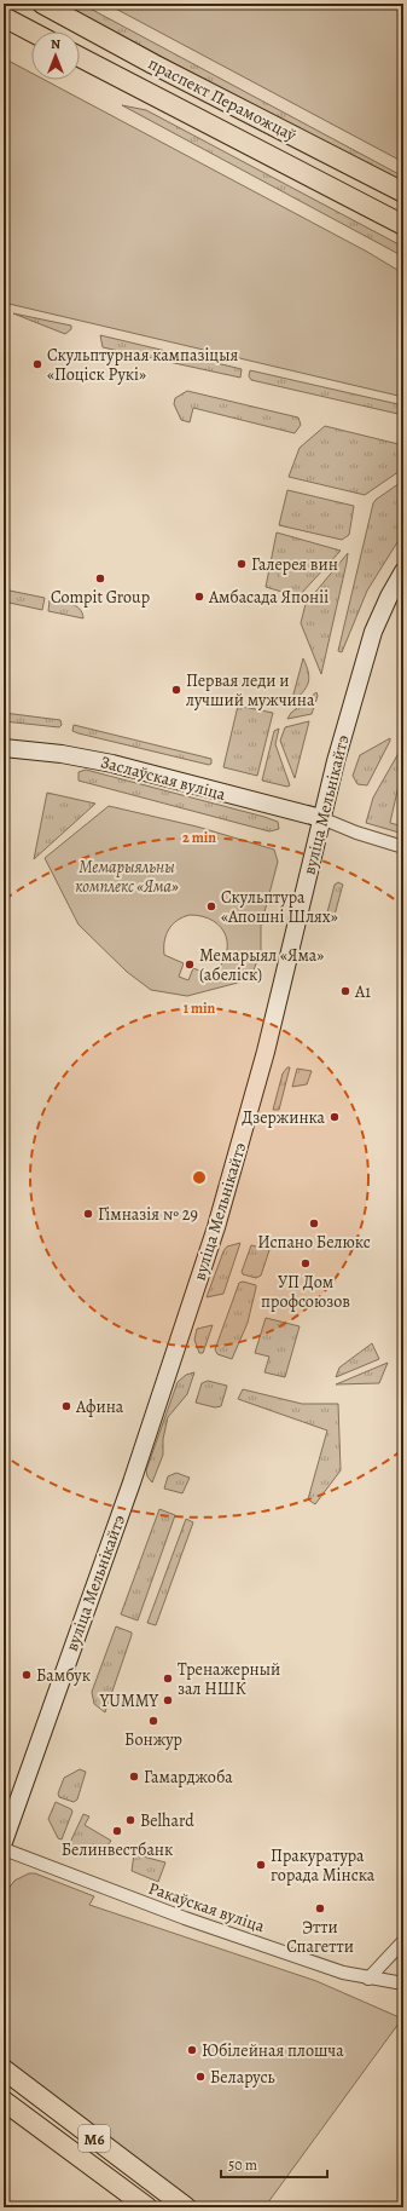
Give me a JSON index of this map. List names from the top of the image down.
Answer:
{
  "streets": {
    "main road": [
      "праспект Пераможцаў",
      "Заслаўская вуліца",
      "вуліца Мельнікайтэ",
      "М6"
    ],
    "street": ["Ракаўская вуліца"]
  },
  "crossings": [
    ["Заслаўская вуліца", "вуліца Мельнікайтэ"]
  ],
  "parks": ["Мемарыяльны комплекс «Яма»"],
  "places": [
    "Скульптурная кампазіцыя «Поціск Рукі»",
    "Галерея вин",
    "Compit Group",
    "Амбасада Японіі",
    "Первая леди и лучший мужчина",
    "Скульптура «Апошні Шлях»",
    "Мемарыял «Яма» (абеліск)",
    "A1",
    "Дзержинка",
    "Гімназія № 29",
    "Испано Белюкс",
    "УП Дом профсоюзов",
    "Афина",
    "Бамбук",
    "Тренажерный зал НШК",
    "YUMMY",
    "Бонжур",
    "Гамарджоба",
    "Belhard",
    "Белинвестбанк",
    "Пракуратура горада Мінска",
    "Этти Спагетти",
    "Юбілейная плошча",
    "Беларусь"
  ],
  "scale_bar": "50 m",
  "north": "top",
  "rings": ["2 min", "1 min"]
}
